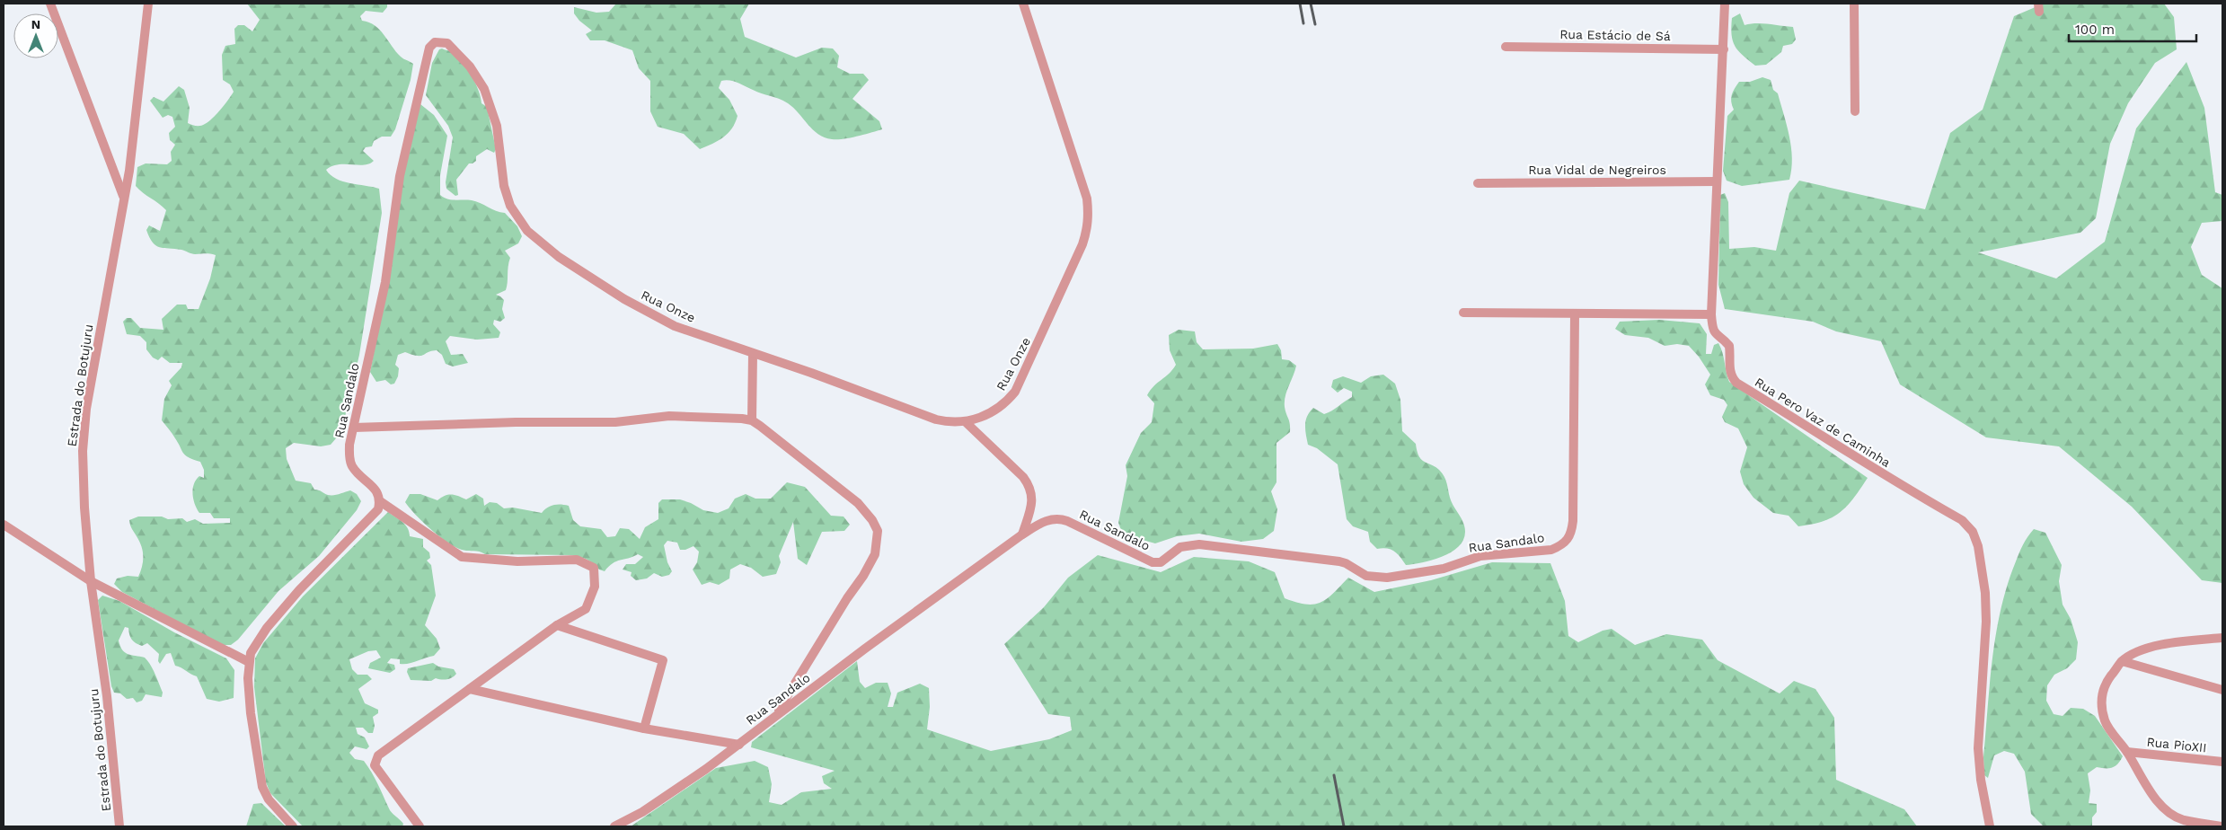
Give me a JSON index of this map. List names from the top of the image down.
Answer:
{
  "streets": {
    "street": [
      "Rua Estácio de Sá",
      "Rua Vidal de Negreiros",
      "Rua Onze",
      "Estrada do Botujuru",
      "Rua Sandalo",
      "Rua Pero Vaz de Caminha",
      "Rua PioXII"
    ]
  },
  "crossings": [
    ["Rua Estácio de Sá", "Rua Pero Vaz de Caminha"],
    ["Rua Vidal de Negreiros", "Rua Pero Vaz de Caminha"],
    ["Rua Onze", "Rua Sandalo"]
  ],
  "scale_bar": "100 m",
  "north": "top"
}
